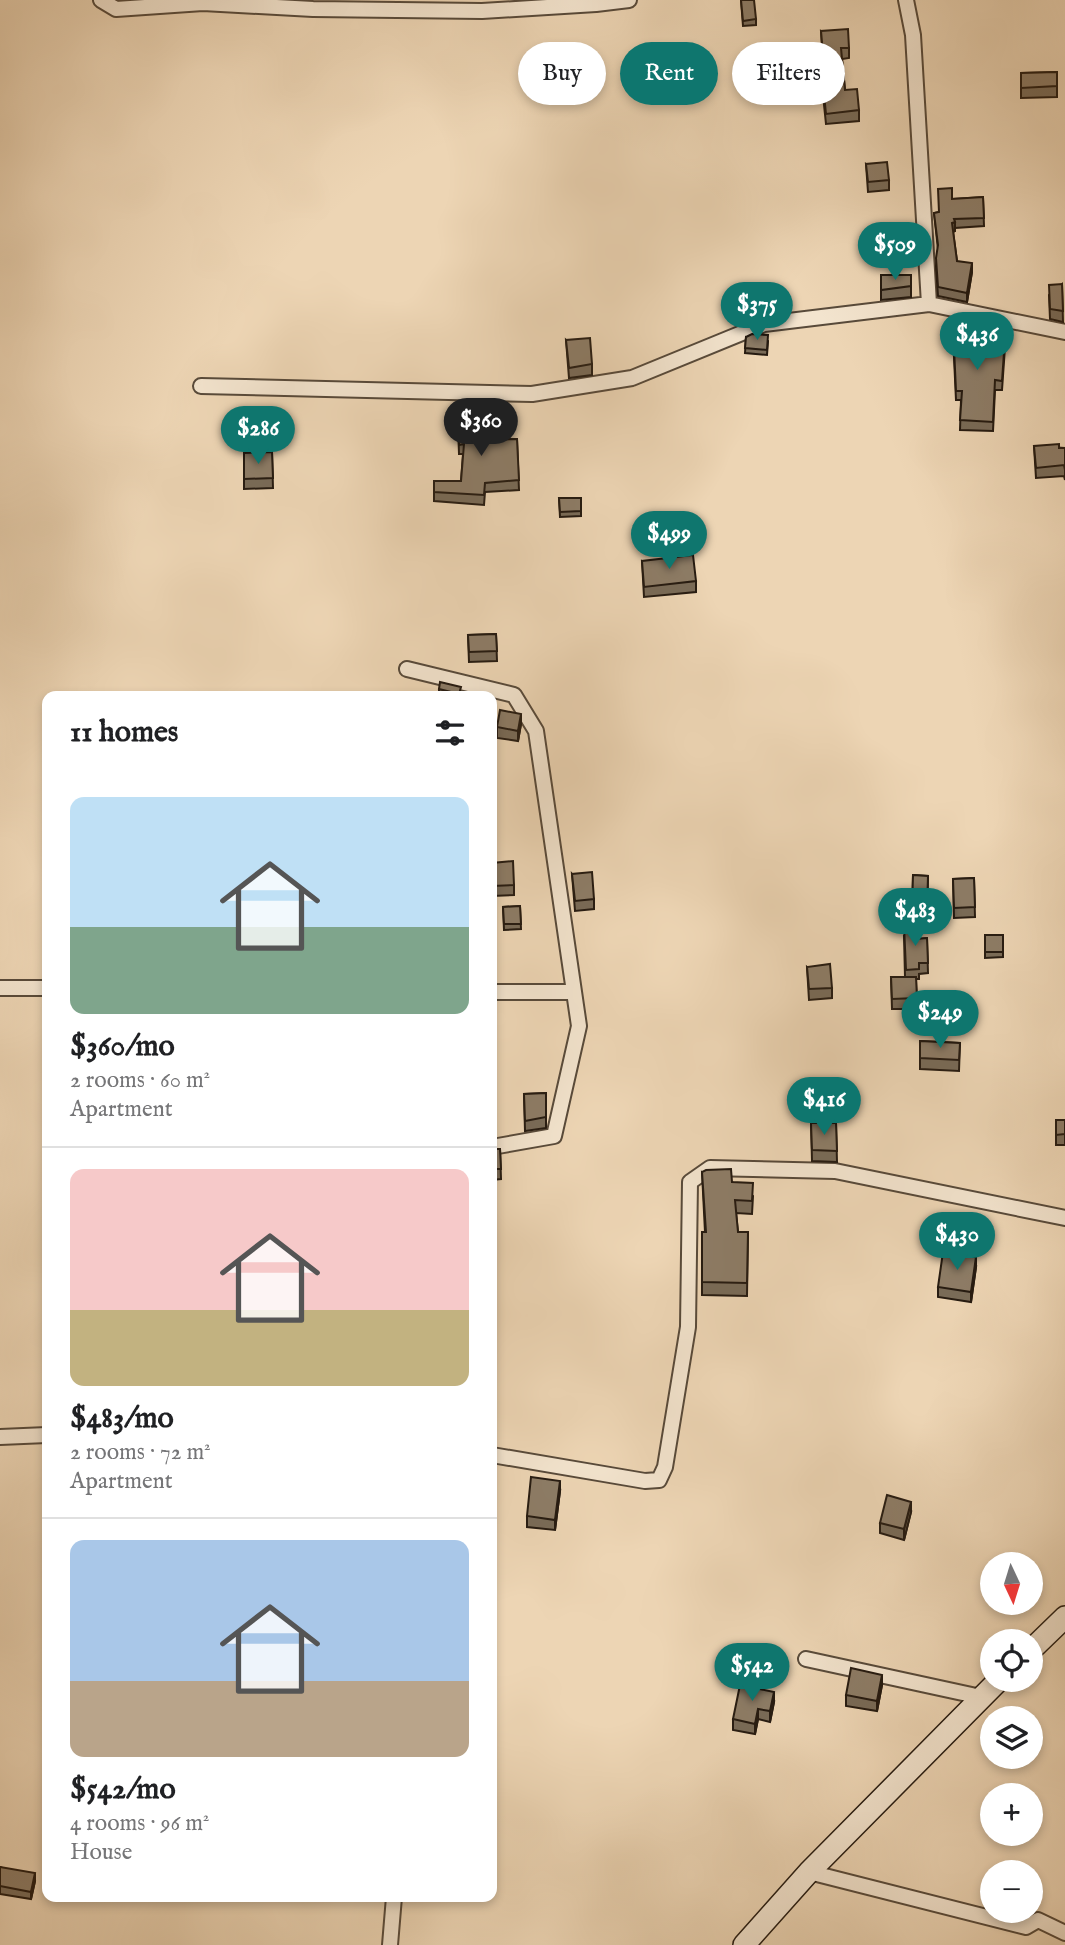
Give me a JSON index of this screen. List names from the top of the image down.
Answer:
{
  "north": "bottom",
  "page": {
    "chip": ["Buy", "Rent", "Filters"],
    "price": [
      "$509",
      "$375",
      "$436",
      "$360",
      "$286",
      "$499",
      "$483",
      "$249",
      "$416",
      "$430",
      "$542"
    ],
    "heading": "11 homes",
    "list": [
      {
        "name": "$360/mo",
        "note": "2 rooms · 60 m² · Apartment"
      },
      {
        "name": "$483/mo",
        "note": "2 rooms · 72 m² · Apartment"
      },
      {
        "name": "$542/mo",
        "note": "4 rooms · 96 m² · House"
      }
    ],
    "map_buttons": ["+", "−"]
  }
}
